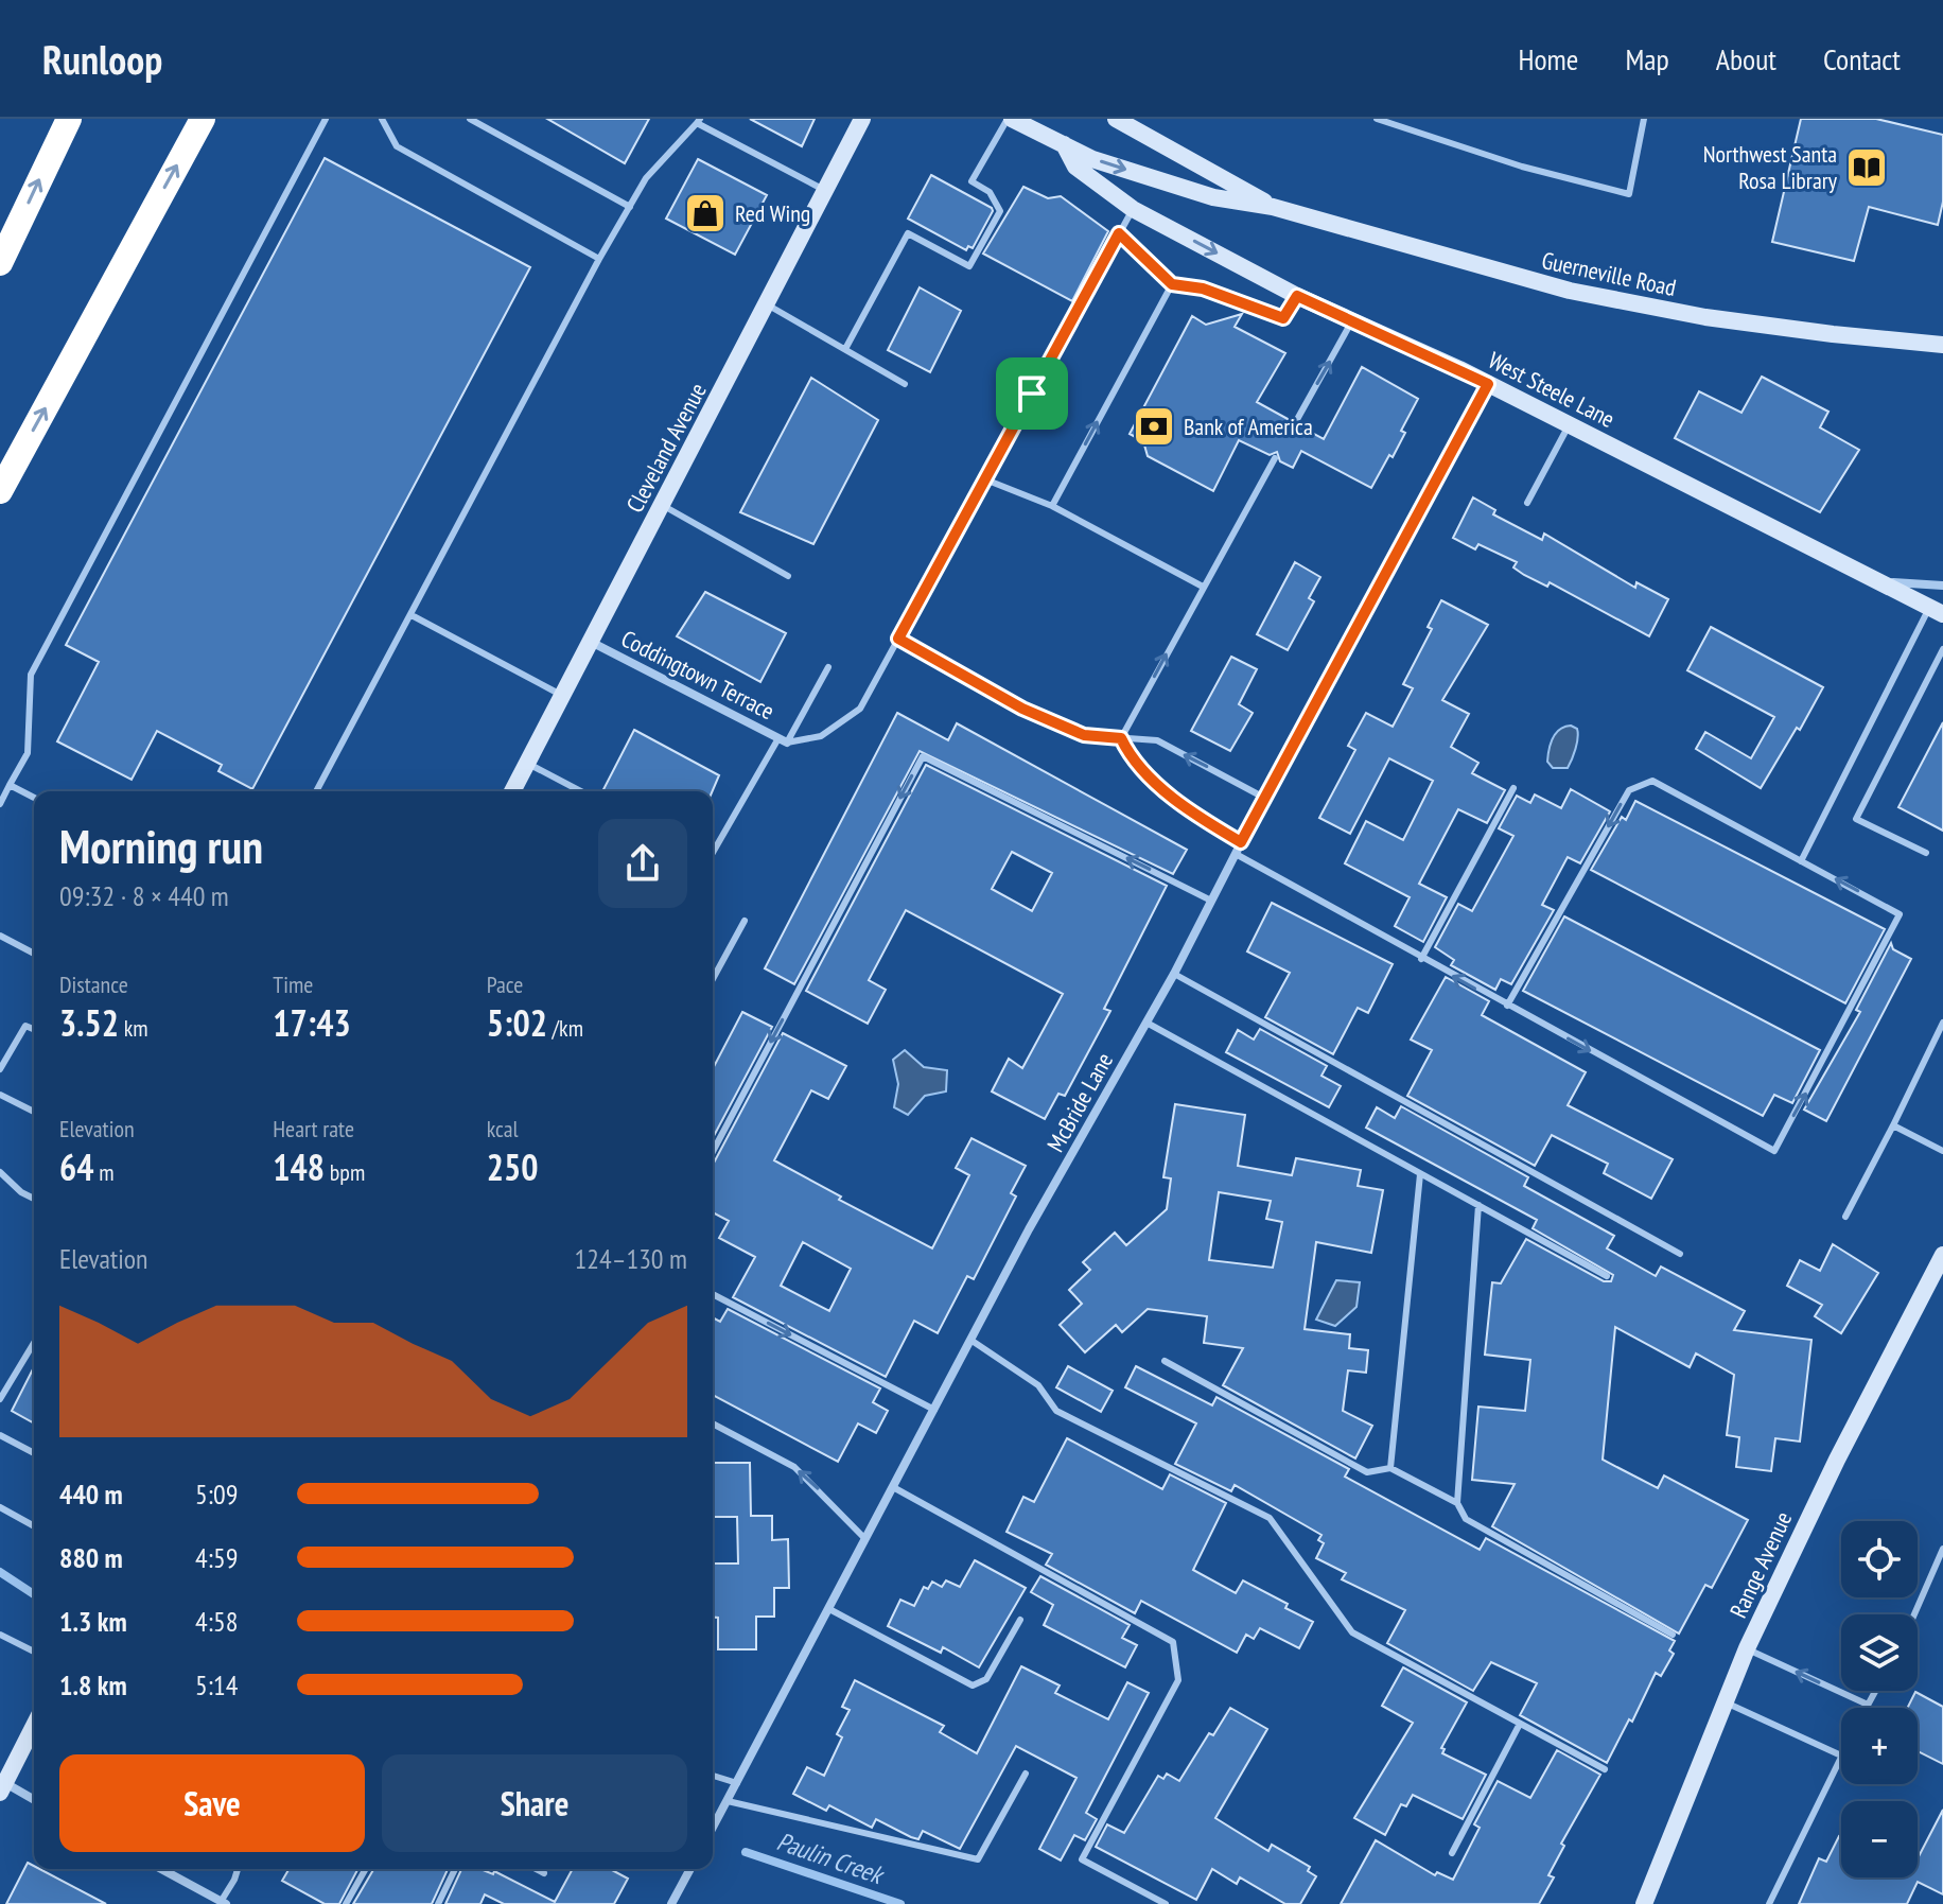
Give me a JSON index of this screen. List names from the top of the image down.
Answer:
{
  "streets": {
    "main road": [
      "Guerneville Road",
      "West Steele Lane",
      "Cleveland Avenue",
      "Range Avenue"
    ],
    "street": ["Coddingtown Terrace", "McBride Lane"]
  },
  "crossings": [
    ["Guerneville Road", "West Steele Lane"],
    ["West Steele Lane", "McBride Lane"],
    ["Cleveland Avenue", "Coddingtown Terrace"]
  ],
  "water": ["Paulin Creek"],
  "places": {
    "library": ["Northwest Santa Rosa Library"],
    "shop": ["Red Wing"],
    "bank": ["Bank of America"]
  },
  "page": {
    "header": "Runloop",
    "nav": [
      "Home",
      "Map",
      "About",
      "Contact"
    ],
    "heading": ["Morning run", "09:32 · 8 × 440 m"],
    "stats": [
      ["Distance", "3.52 km"],
      ["Time", "17:43"],
      ["Pace", "5:02 /km"],
      ["Elevation", "64 m"],
      ["Heart rate", "148 bpm"],
      ["kcal", "250"]
    ],
    "chart": ["Elevation", "124–130 m"],
    "list": [
      {
        "name": "440 m",
        "note": "5:09"
      },
      {
        "name": "880 m",
        "note": "4:59"
      },
      {
        "name": "1.3 km",
        "note": "4:58"
      },
      {
        "name": "1.8 km",
        "note": "5:14"
      }
    ],
    "map_buttons": ["+", "−"],
    "buttons": ["Save", "Share"]
  }
}
